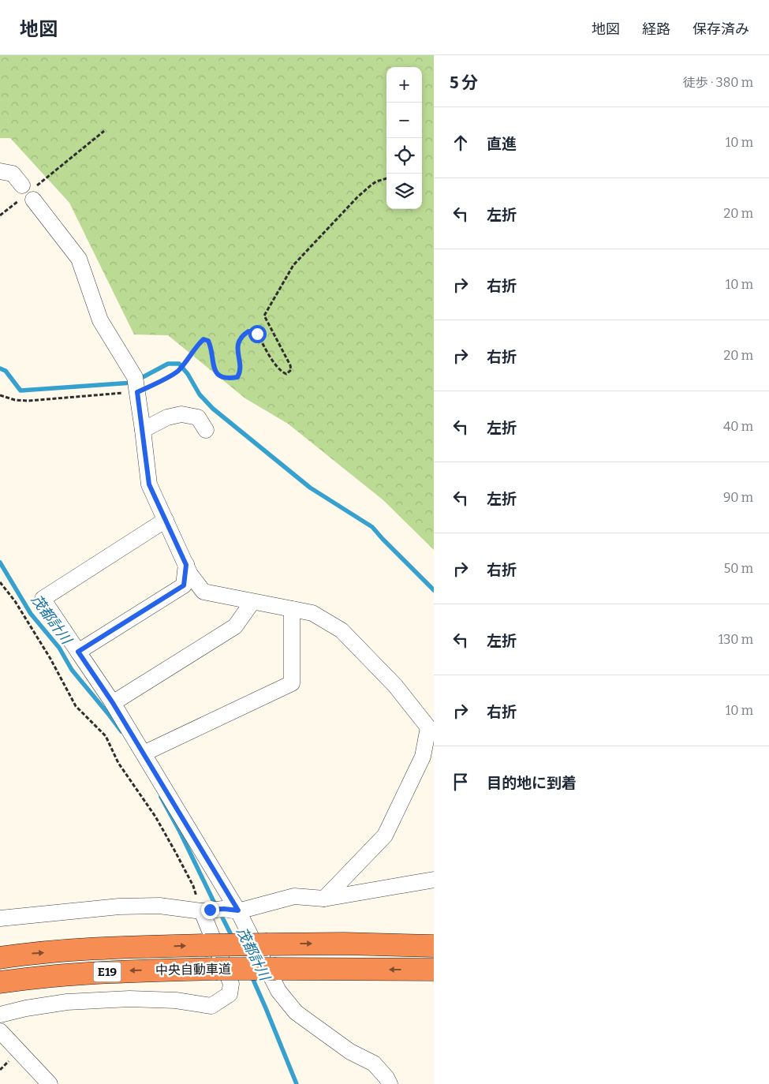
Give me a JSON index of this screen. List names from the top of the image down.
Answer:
{
  "streets": {
    "highway": ["中央自動車道", "E19"]
  },
  "water": ["茂都計川"],
  "page": {
    "header": "地図",
    "nav": ["地図", "経路", "保存済み"],
    "heading": ["5 分", "徒歩 · 380 m"],
    "map_buttons": ["+", "−"],
    "list": [
      ["直進", "10 m"],
      ["左折", "20 m"],
      ["右折", "10 m"],
      ["右折", "20 m"],
      ["左折", "40 m"],
      ["左折", "90 m"],
      ["右折", "50 m"],
      ["左折", "130 m"],
      ["右折", "10 m"],
      "目的地に到着"
    ]
  }
}
